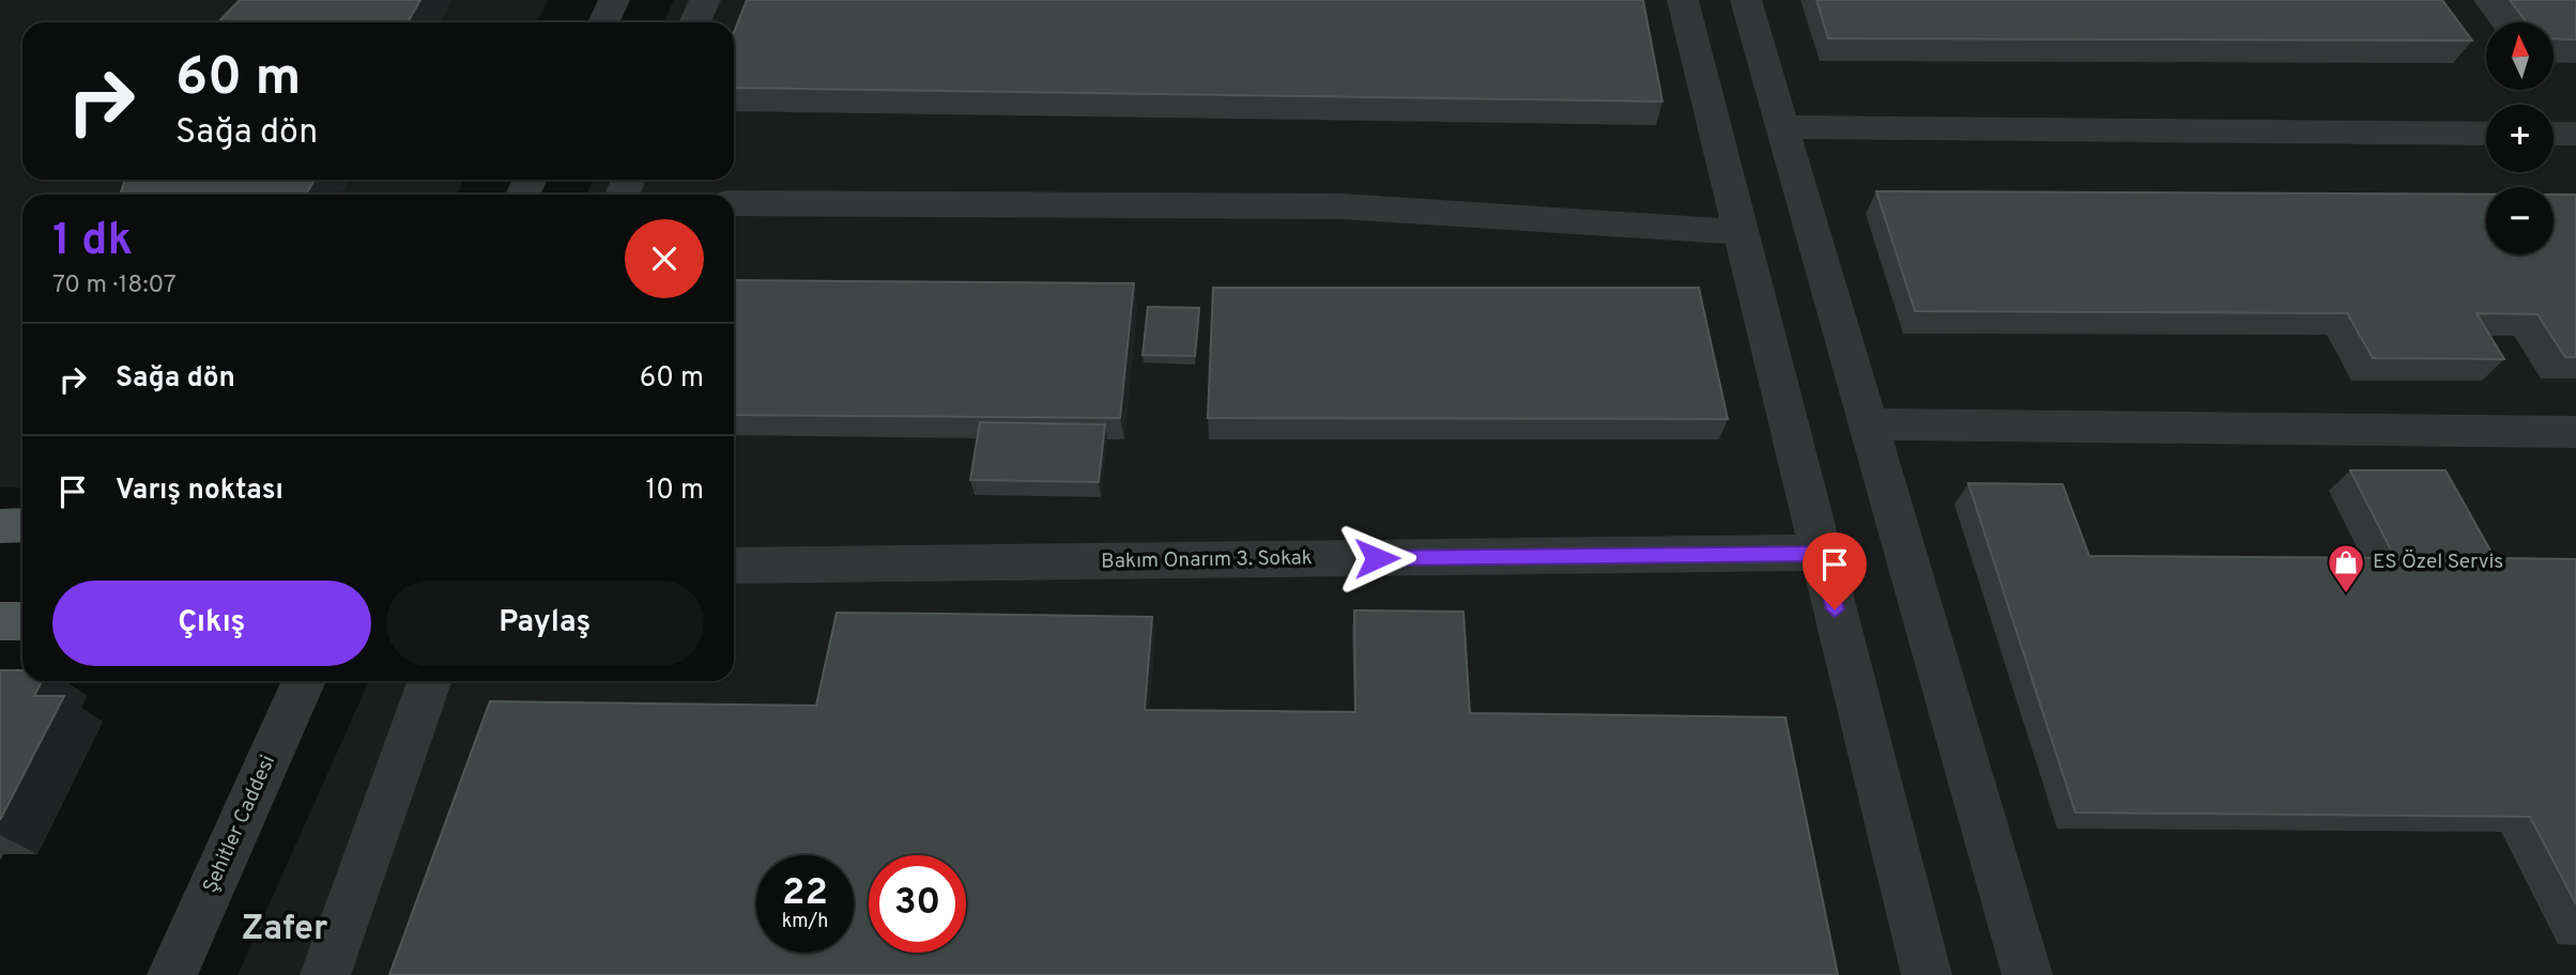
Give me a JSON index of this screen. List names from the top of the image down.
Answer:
{
  "streets": {
    "street": ["Bakım Onarım 3. Sokak", "Şehitler Caddesi"]
  },
  "districts": ["Zafer"],
  "places": {
    "shop": ["ES Özel Servis"]
  },
  "north": "top",
  "page": {
    "map_buttons": ["+", "−"],
    "turn": ["60 m", "Sağa dön"],
    "heading": ["1 dk", "70 m · 18:07"],
    "list": [
      {
        "name": "Sağa dön",
        "value": "60 m"
      },
      {
        "name": "Varış noktası",
        "value": "10 m"
      }
    ],
    "buttons": ["Çıkış", "Paylaş"],
    "speed": "22 km/h",
    "limit": "30"
  }
}
